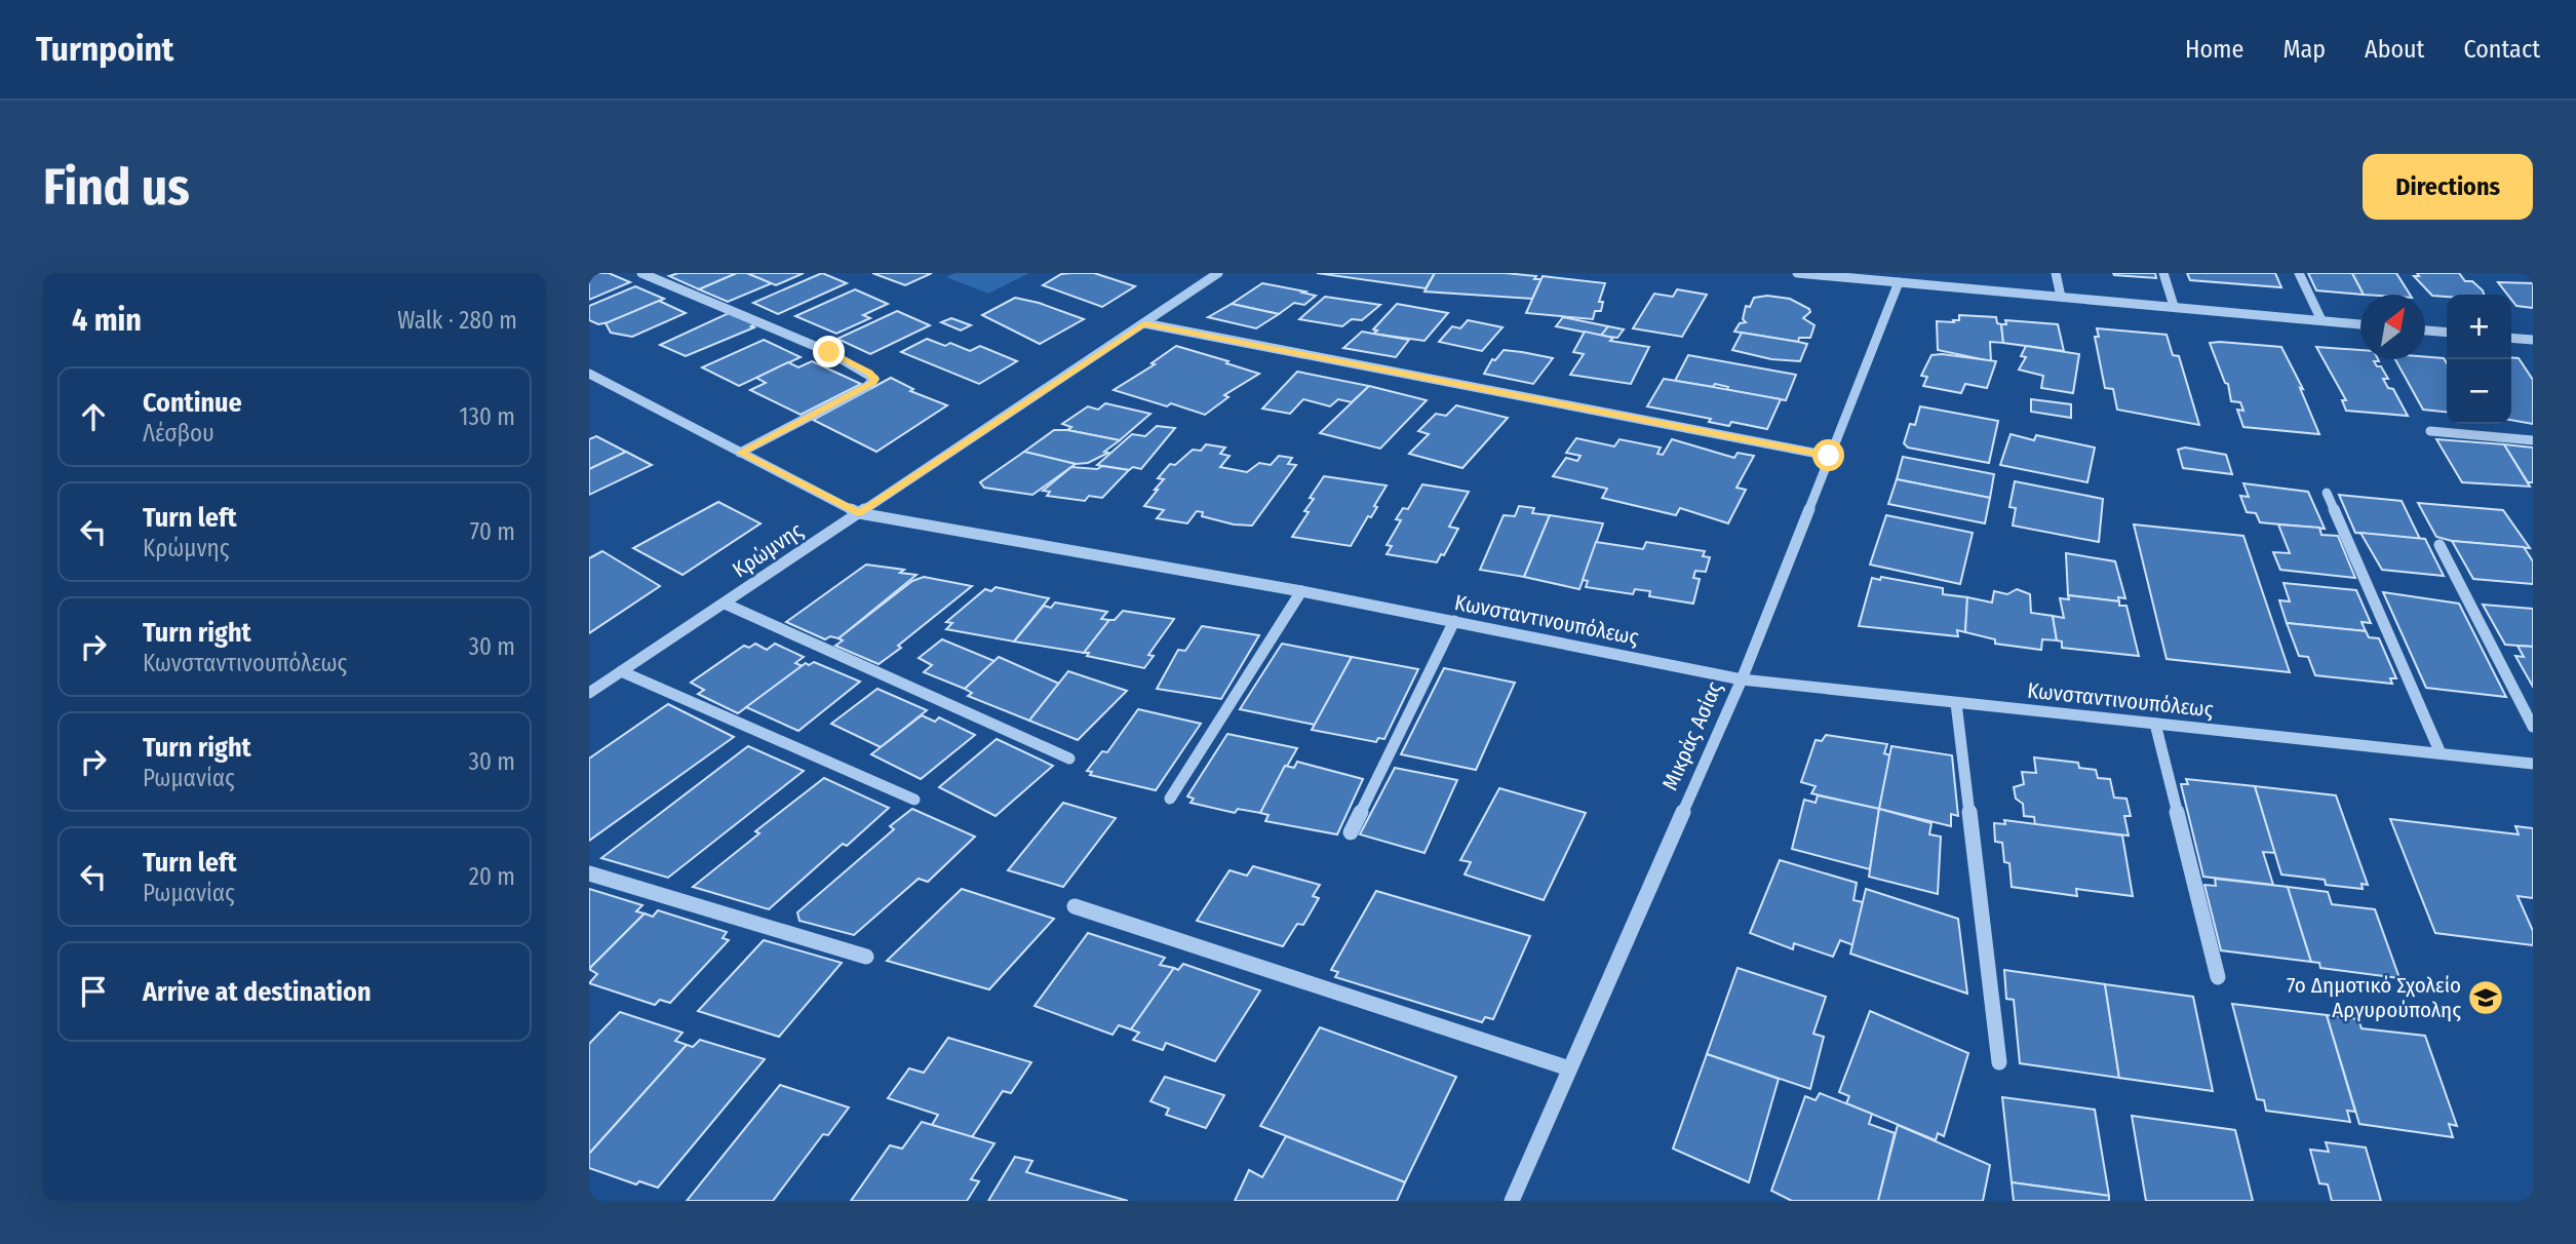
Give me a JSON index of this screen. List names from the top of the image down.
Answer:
{
  "streets": {
    "street": ["Κρώμνης", "Κωνσταντινουπόλεως", "Μικράς Ασίας"]
  },
  "crossings": [
    ["Κρώμνης", "Κωνσταντινουπόλεως"],
    ["Κωνσταντινουπόλεως", "Μικράς Ασίας"]
  ],
  "places": {
    "school or university": ["7ο Δημοτικό Σχολείο Αργυρούπολης"]
  },
  "north": "top right",
  "page": {
    "header": "Turnpoint",
    "nav": [
      "Home",
      "Map",
      "About",
      "Contact"
    ],
    "buttons": "Directions",
    "title": "Find us",
    "heading": ["4 min", "Walk · 280 m"],
    "map_buttons": ["+", "−"],
    "list": [
      ["Continue", "Λέσβου", "130 m"],
      ["Turn left", "Κρώμνης", "70 m"],
      ["Turn right", "Κωνσταντινουπόλεως", "30 m"],
      ["Turn right", "Ρωμανίας", "30 m"],
      ["Turn left", "Ρωμανίας", "20 m"],
      "Arrive at destination"
    ]
  }
}
